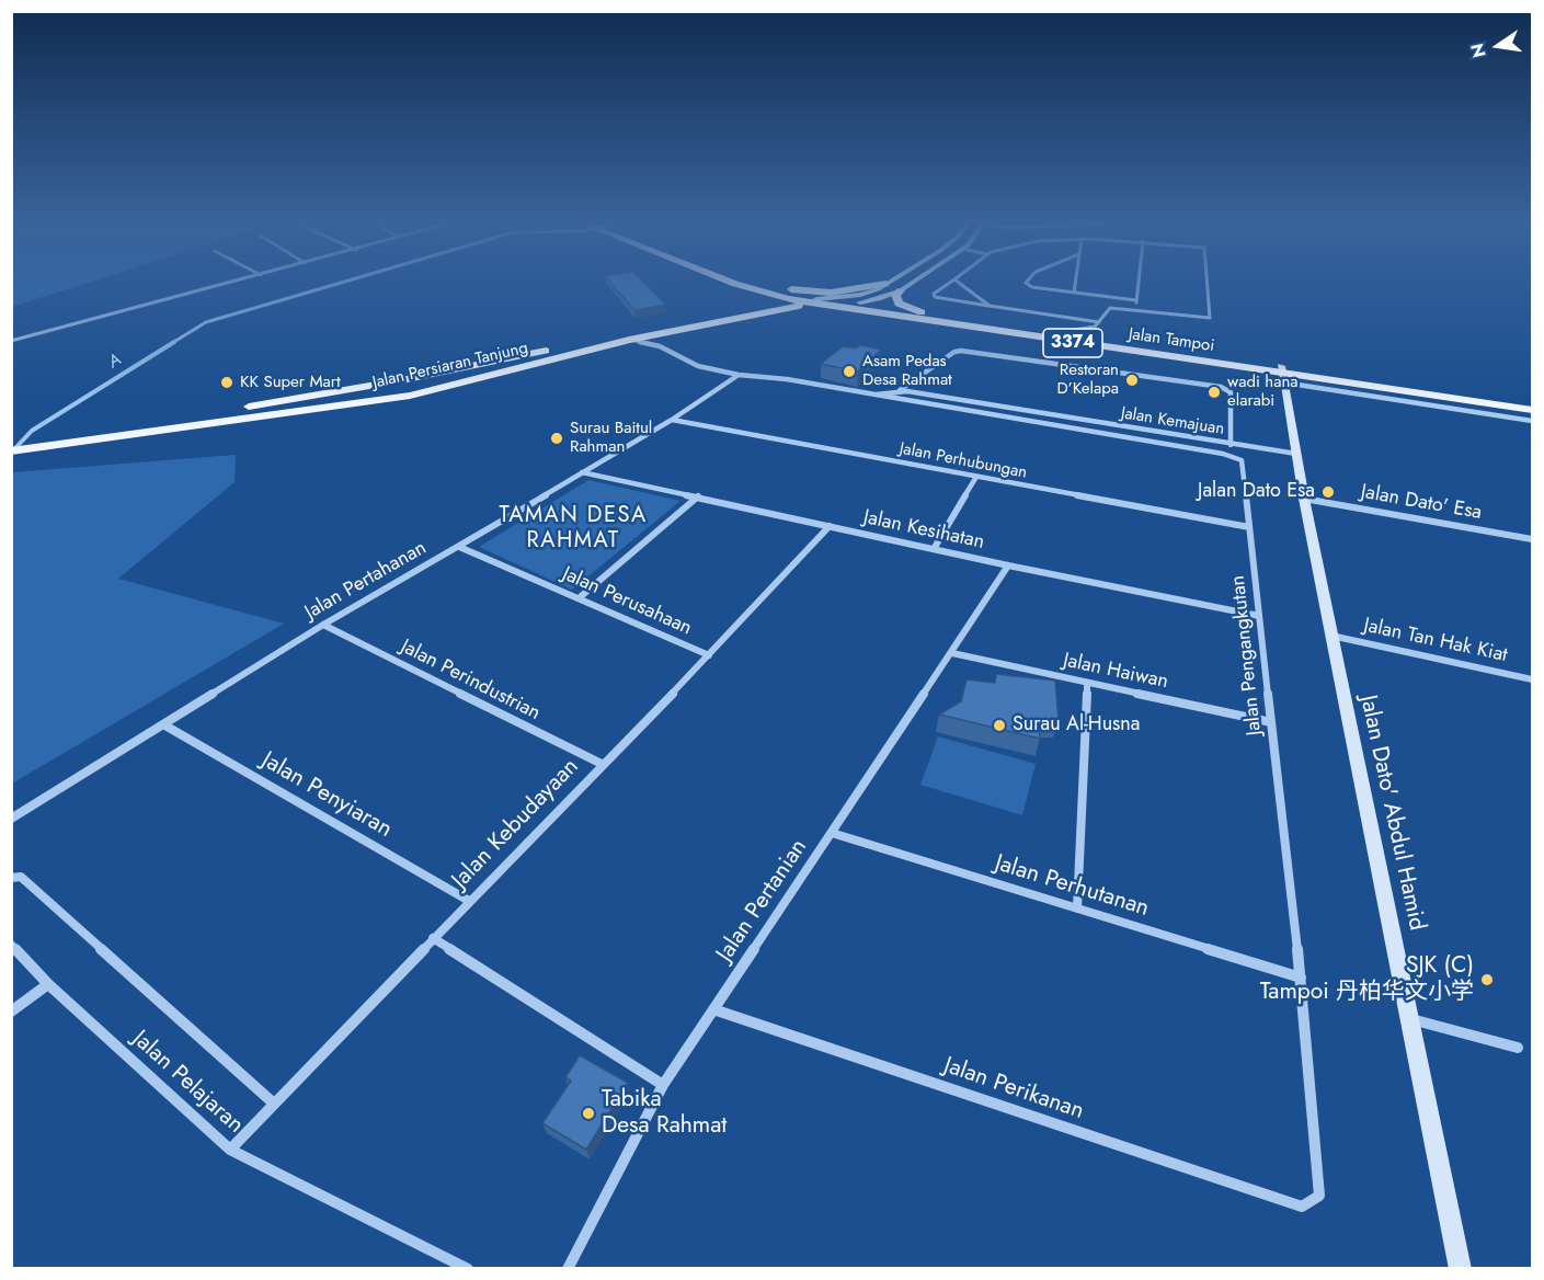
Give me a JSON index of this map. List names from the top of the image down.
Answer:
{
  "streets": {
    "main road": ["Jalan Tampoi", "3374", "Jalan Persiaran Tanjung"],
    "street": [
      "Jalan Kemajuan",
      "Jalan Perhubungan",
      "Jalan Dato' Esa",
      "Jalan Kesihatan",
      "Jalan Pertahanan",
      "Jalan Perusahaan",
      "Jalan Tan Hak Kiat",
      "Jalan Pengangkutan",
      "Jalan Haiwan",
      "Jalan Perindustrian",
      "Jalan Penyiaran",
      "Jalan Dato' Abdul Hamid",
      "Jalan Kebudayaan",
      "Jalan Perhutanan",
      "Jalan Pertanian",
      "Jalan Pelajaran",
      "Jalan Perikanan"
    ]
  },
  "crossings": [
    ["Jalan Tampoi", "Jalan Persiaran Tanjung"],
    ["Jalan Tampoi", "Jalan Dato' Abdul Hamid"],
    ["Jalan Persiaran Tanjung", "Jalan Kemajuan"],
    ["Jalan Kemajuan", "Jalan Pertahanan"],
    ["Jalan Kemajuan", "Jalan Pengangkutan"],
    ["Jalan Kemajuan", "Jalan Dato' Abdul Hamid"],
    ["Jalan Perhubungan", "Jalan Pertahanan"],
    ["Jalan Perhubungan", "Jalan Pengangkutan"],
    ["Jalan Dato' Esa", "Jalan Dato' Abdul Hamid"],
    ["Jalan Kesihatan", "Jalan Pertahanan"],
    ["Jalan Kesihatan", "Jalan Pengangkutan"],
    ["Jalan Kesihatan", "Jalan Kebudayaan"],
    ["Jalan Kesihatan", "Jalan Pertanian"],
    ["Jalan Pertahanan", "Jalan Perusahaan"],
    ["Jalan Pertahanan", "Jalan Perindustrian"],
    ["Jalan Pertahanan", "Jalan Penyiaran"],
    ["Jalan Perusahaan", "Jalan Kebudayaan"],
    ["Jalan Tan Hak Kiat", "Jalan Dato' Abdul Hamid"],
    ["Jalan Pengangkutan", "Jalan Haiwan"],
    ["Jalan Pengangkutan", "Jalan Perhutanan"],
    ["Jalan Pengangkutan", "Jalan Perikanan"],
    ["Jalan Haiwan", "Jalan Pertanian"],
    ["Jalan Perindustrian", "Jalan Kebudayaan"],
    ["Jalan Penyiaran", "Jalan Kebudayaan"],
    ["Jalan Kebudayaan", "Jalan Pelajaran"],
    ["Jalan Perhutanan", "Jalan Pertanian"],
    ["Jalan Pertanian", "Jalan Perikanan"]
  ],
  "districts": ["TAMAN DESA RAHMAT"],
  "water": ["A"],
  "places": [
    "Asam Pedas Desa Rahmat",
    "Restoran D’Kelapa",
    "KK Super Mart",
    "wadi hana elarabi",
    "Surau Baitul Rahman",
    "Jalan Dato Esa",
    "Surau Al-Husna",
    "SJK (C) Tampoi 丹柏华文小学",
    "Tabika Desa Rahmat"
  ],
  "north": "left"
}
